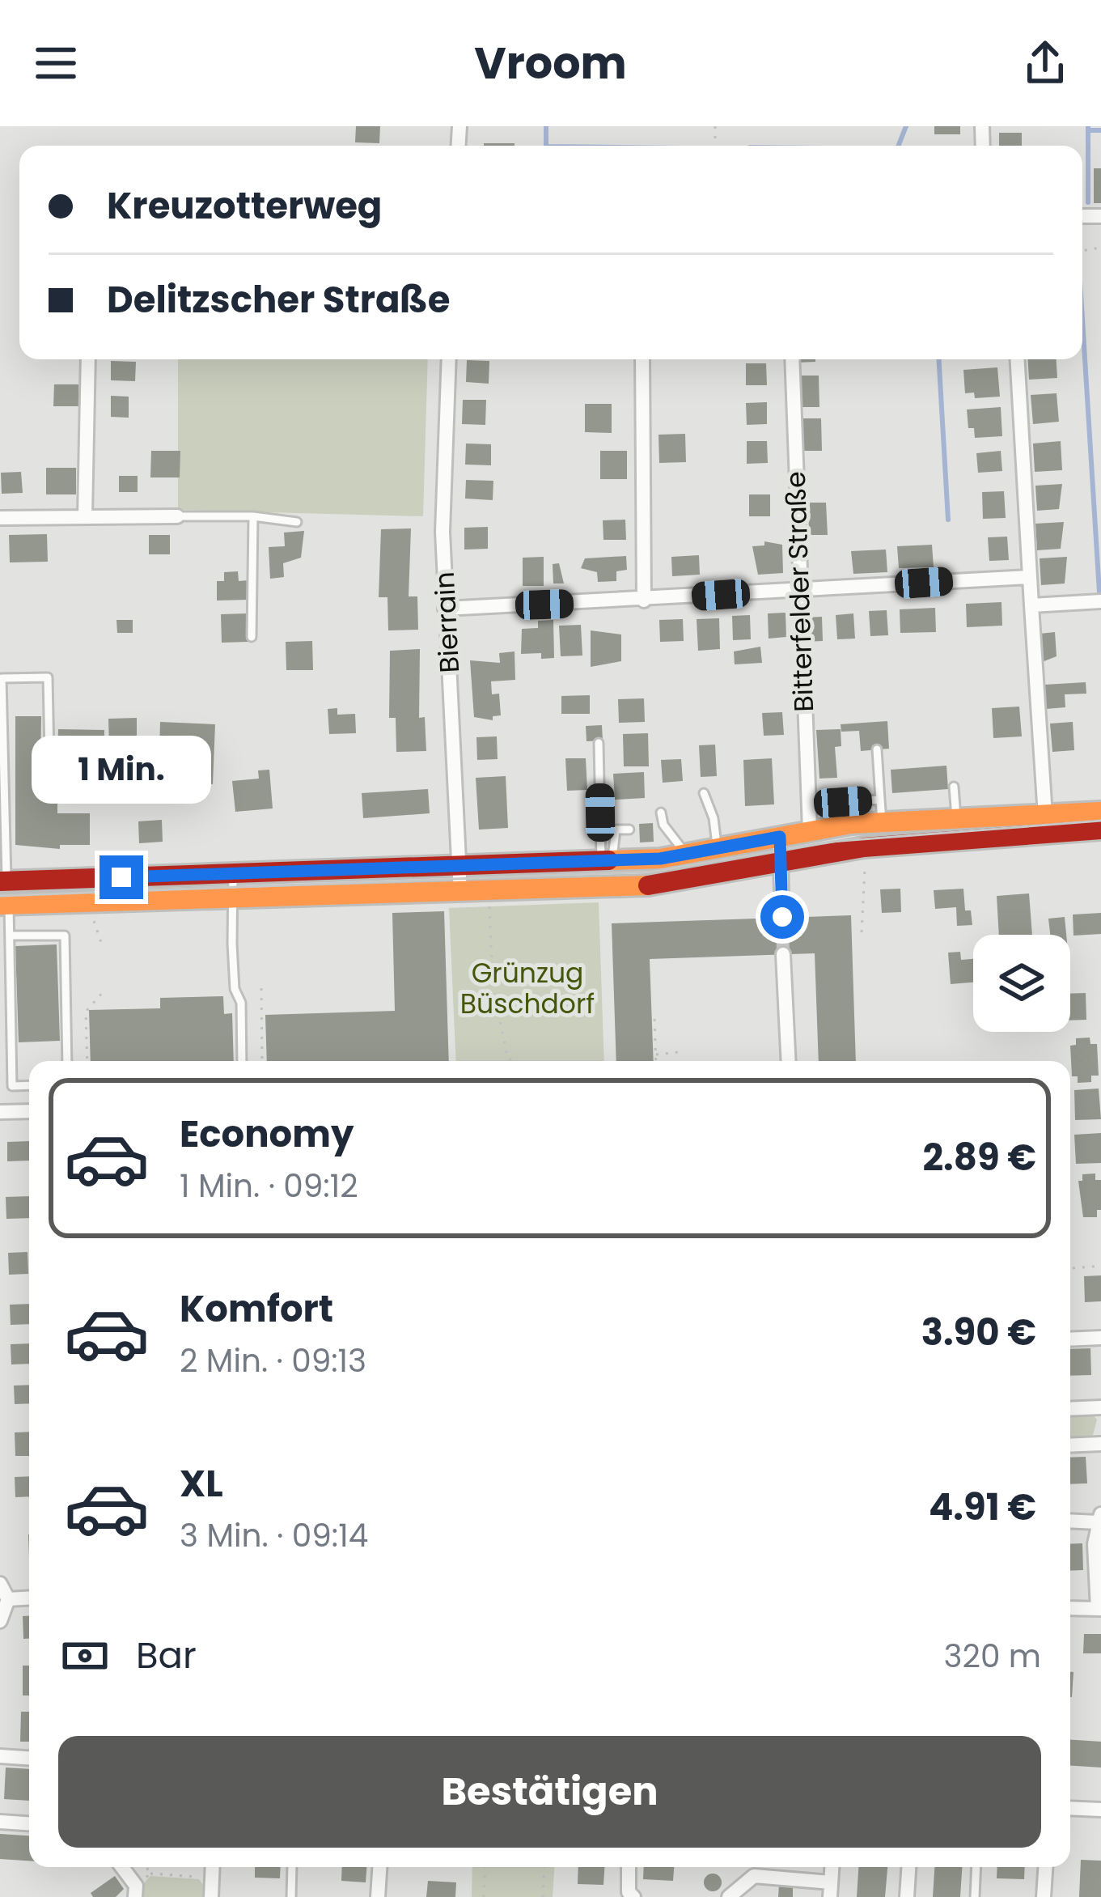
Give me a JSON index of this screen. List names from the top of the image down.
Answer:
{
  "streets": {
    "street": ["Bitterfelder Straße", "Bierrain"]
  },
  "parks": ["Grünzug Büschdorf"],
  "page": {
    "header": "Vroom",
    "banner": ["Kreuzotterweg", "Delitzscher Straße"],
    "bubble": "1 Min.",
    "list": [
      {
        "name": "Economy",
        "note": "1 Min. · 09:12",
        "value": "2.89 €"
      },
      {
        "name": "Komfort",
        "note": "2 Min. · 09:13",
        "value": "3.90 €"
      },
      {
        "name": "XL",
        "note": "3 Min. · 09:14",
        "value": "4.91 €"
      }
    ],
    "pay": ["Bar", "320 m"],
    "buttons": "Bestätigen"
  }
}
